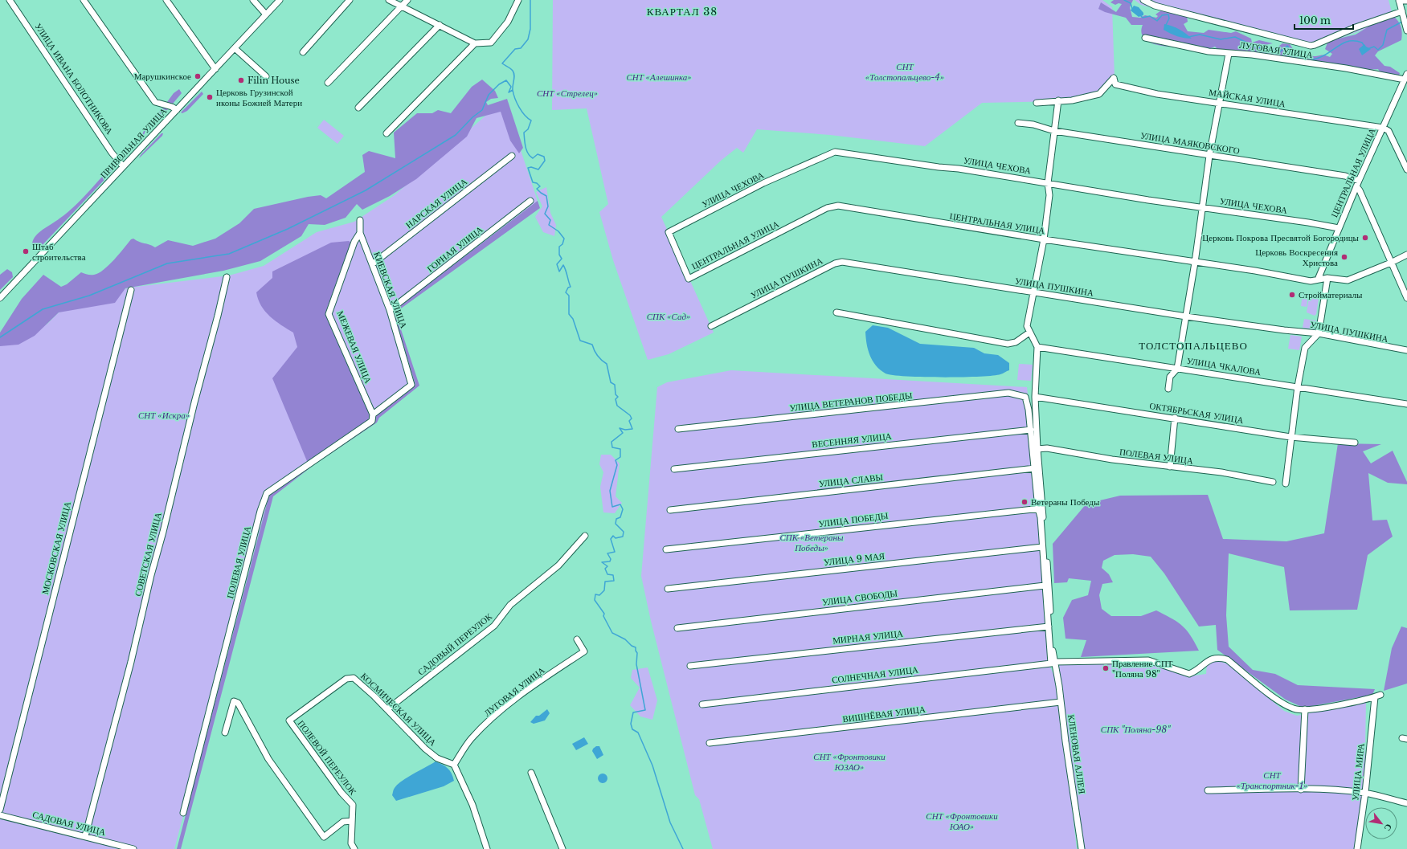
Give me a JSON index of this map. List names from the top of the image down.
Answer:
{
  "streets": {
    "street": [
      "ЛУГОВАЯ УЛИЦА",
      "УЛИЦА ИВАНА БОЛОТНИКОВА",
      "МАЙСКАЯ УЛИЦА",
      "ПРИВОЛЬНАЯ УЛИЦА",
      "УЛИЦА МАЯКОВСКОГО",
      "УЛИЦА ЧЕХОВА",
      "ЦЕНТРАЛЬНАЯ УЛИЦА",
      "НАРСКАЯ УЛИЦА",
      "ГОРНАЯ УЛИЦА",
      "УЛИЦА ПУШКИНА",
      "КИЕВСКАЯ УЛИЦА",
      "МЕЖЕВАЯ УЛИЦА",
      "УЛИЦА ЧКАЛОВА",
      "УЛИЦА ВЕТЕРАНОВ ПОБЕДЫ",
      "ОКТЯБРЬСКАЯ УЛИЦА",
      "ВЕСЕННЯЯ УЛИЦА",
      "ПОЛЕВАЯ УЛИЦА",
      "УЛИЦА СЛАВЫ",
      "УЛИЦА ПОБЕДЫ",
      "МОСКОВСКАЯ УЛИЦА",
      "СОВЕТСКАЯ УЛИЦА",
      "УЛИЦА 9 МАЯ",
      "УЛИЦА СВОБОДЫ",
      "МИРНАЯ УЛИЦА",
      "САДОВЫЙ ПЕРЕУЛОК",
      "СОЛНЕЧНАЯ УЛИЦА",
      "КОСМИЧЕСКАЯ УЛИЦА",
      "ВИШНЁВАЯ УЛИЦА",
      "КЛЕНОВАЯ АЛЛЕЯ",
      "ПОЛЕВОЙ ПЕРЕУЛОК",
      "УЛИЦА МИРА",
      "САДОВАЯ УЛИЦА"
    ]
  },
  "crossings": [
    ["ЛУГОВАЯ УЛИЦА", "ЦЕНТРАЛЬНАЯ УЛИЦА"],
    ["ЛУГОВАЯ УЛИЦА", "КОСМИЧЕСКАЯ УЛИЦА"],
    ["УЛИЦА ИВАНА БОЛОТНИКОВА", "ПРИВОЛЬНАЯ УЛИЦА"],
    ["МАЙСКАЯ УЛИЦА", "ЦЕНТРАЛЬНАЯ УЛИЦА"],
    ["УЛИЦА МАЯКОВСКОГО", "ЦЕНТРАЛЬНАЯ УЛИЦА"],
    ["УЛИЦА ЧЕХОВА", "ЦЕНТРАЛЬНАЯ УЛИЦА"],
    ["НАРСКАЯ УЛИЦА", "КИЕВСКАЯ УЛИЦА"],
    ["ГОРНАЯ УЛИЦА", "КИЕВСКАЯ УЛИЦА"],
    ["КИЕВСКАЯ УЛИЦА", "МЕЖЕВАЯ УЛИЦА"],
    ["КИЕВСКАЯ УЛИЦА", "ПОЛЕВАЯ УЛИЦА"],
    ["МЕЖЕВАЯ УЛИЦА", "ПОЛЕВАЯ УЛИЦА"],
    ["УЛИЦА ВЕТЕРАНОВ ПОБЕДЫ", "ВЕСЕННЯЯ УЛИЦА"],
    ["СОВЕТСКАЯ УЛИЦА", "САДОВАЯ УЛИЦА"],
    ["САДОВЫЙ ПЕРЕУЛОК", "КОСМИЧЕСКАЯ УЛИЦА"],
    ["СОЛНЕЧНАЯ УЛИЦА", "КЛЕНОВАЯ АЛЛЕЯ"],
    ["СОЛНЕЧНАЯ УЛИЦА", "УЛИЦА МИРА"],
    ["КОСМИЧЕСКАЯ УЛИЦА", "ПОЛЕВОЙ ПЕРЕУЛОК"],
    ["ВИШНЁВАЯ УЛИЦА", "КЛЕНОВАЯ АЛЛЕЯ"]
  ],
  "districts": ["КВАРТАЛ 38", "ТОЛСТОПАЛЬЦЕВО"],
  "parks": [
    "СНТ «Толстопальцево-4»",
    "СНТ «Алешинка»",
    "СНТ «Стрелец»",
    "СПК «Сад»",
    "СНТ «Искра»",
    "СПК «Ветераны Победы»",
    "СПК \"Поляна-98\"",
    "СНТ «Фронтовики ЮЗАО»",
    "СНТ «Транспортник-1»",
    "СНТ «Фронтовики ЮАО»"
  ],
  "places": [
    "Марушкинское",
    "Filin House",
    "Церковь Грузинской иконы Божией Матери",
    "Церковь Покрова Пресвятой Богородицы",
    "Штаб строительства",
    "Церковь Воскресения Христова",
    "Стройматериалы",
    "Ветераны Победы",
    "Правление СПТ \"Поляна 98\""
  ],
  "scale_bar": "100 m",
  "north": "bottom right"
}
